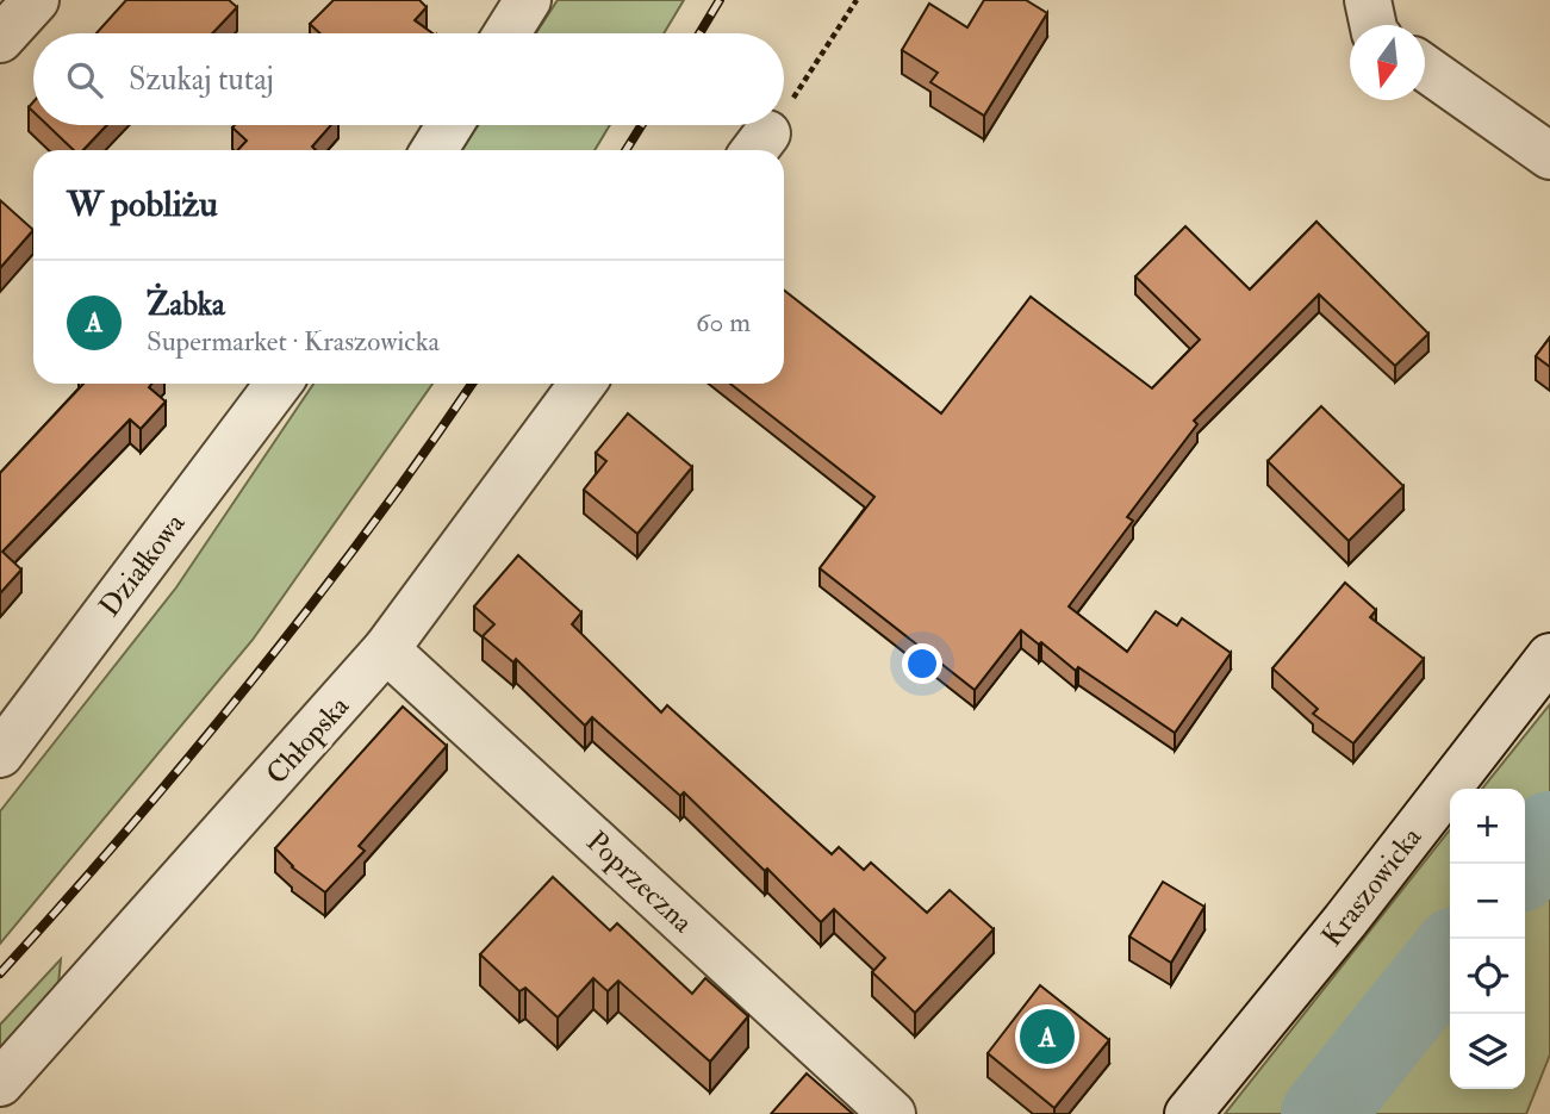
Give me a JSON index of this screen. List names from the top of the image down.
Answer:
{
  "streets": {
    "street": [
      "Działkowa",
      "Chłopska",
      "Poprzeczna",
      "Kraszowicka"
    ]
  },
  "crossings": [
    ["Chłopska", "Poprzeczna"]
  ],
  "north": "bottom",
  "page": {
    "search": "Szukaj tutaj",
    "heading": "W pobliżu",
    "list": [
      {
        "mark": "A",
        "name": "Żabka",
        "note": "Supermarket · Kraszowicka",
        "value": "60 m"
      }
    ],
    "map_buttons": ["+", "−"],
    "pins": "A"
  }
}
